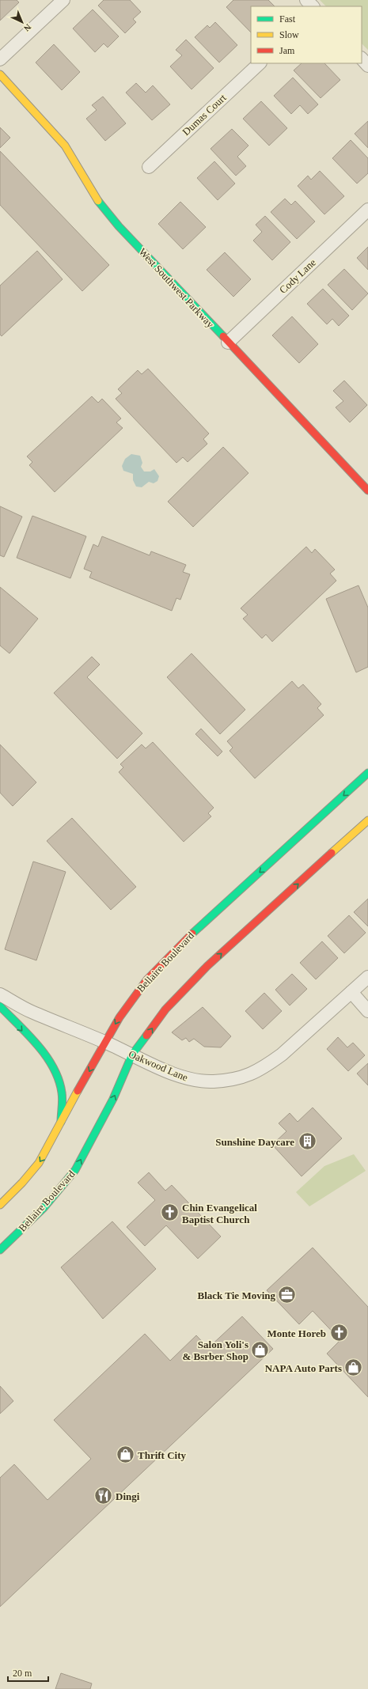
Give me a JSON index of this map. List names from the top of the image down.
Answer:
{
  "streets": {
    "main road": ["West Southwest Parkway", "Bellaire Boulevard"],
    "street": ["Dumas Court", "Cody Lane", "Oakwood Lane"]
  },
  "crossings": [
    ["Cody Lane", "West Southwest Parkway"],
    ["Bellaire Boulevard", "Oakwood Lane"]
  ],
  "places": {
    "building": ["Sunshine Daycare"],
    "church": ["Chin Evangelical Baptist Church", "Monte Horeb"],
    "office": ["Black Tie Moving"],
    "shop": ["Salon Yoli's & Bsrber Shop", "NAPA Auto Parts", "Thrift City"],
    "restaurant": ["Dingi"]
  },
  "legend": ["Fast", "Slow", "Jam"],
  "scale_bar": "20 m",
  "north": "bottom right"
}
